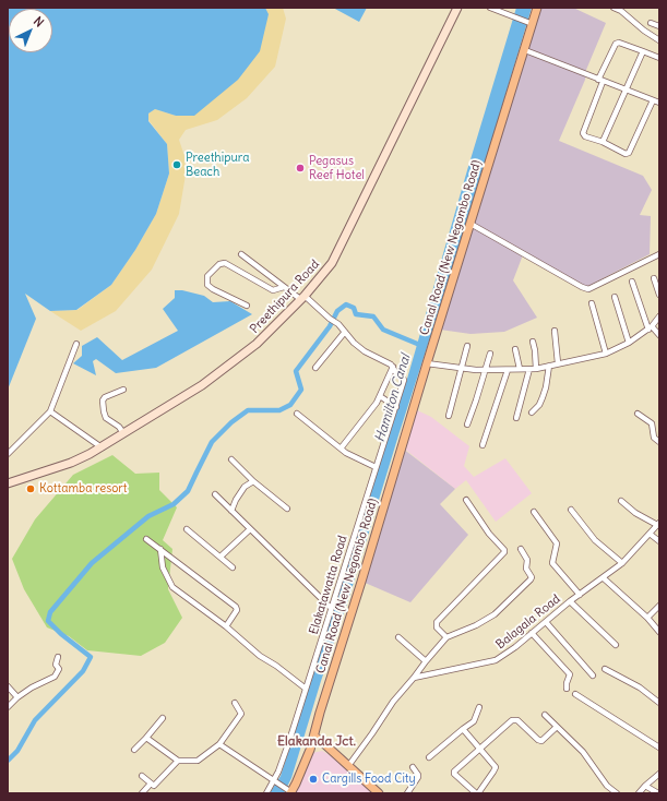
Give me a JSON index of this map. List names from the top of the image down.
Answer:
{
  "streets": {
    "main road": ["Canal Road (New Negombo Road)"],
    "street": ["Preethipura Road", "Elakatawatta Road", "Balagala Road"]
  },
  "districts": ["Elakanda Jct."],
  "water": ["Hamilton Canal"],
  "places": [
    "Preethipura Beach",
    "Pegasus Reef Hotel",
    "Kottamba resort",
    "Cargills Food City"
  ],
  "north": "top right"
}
